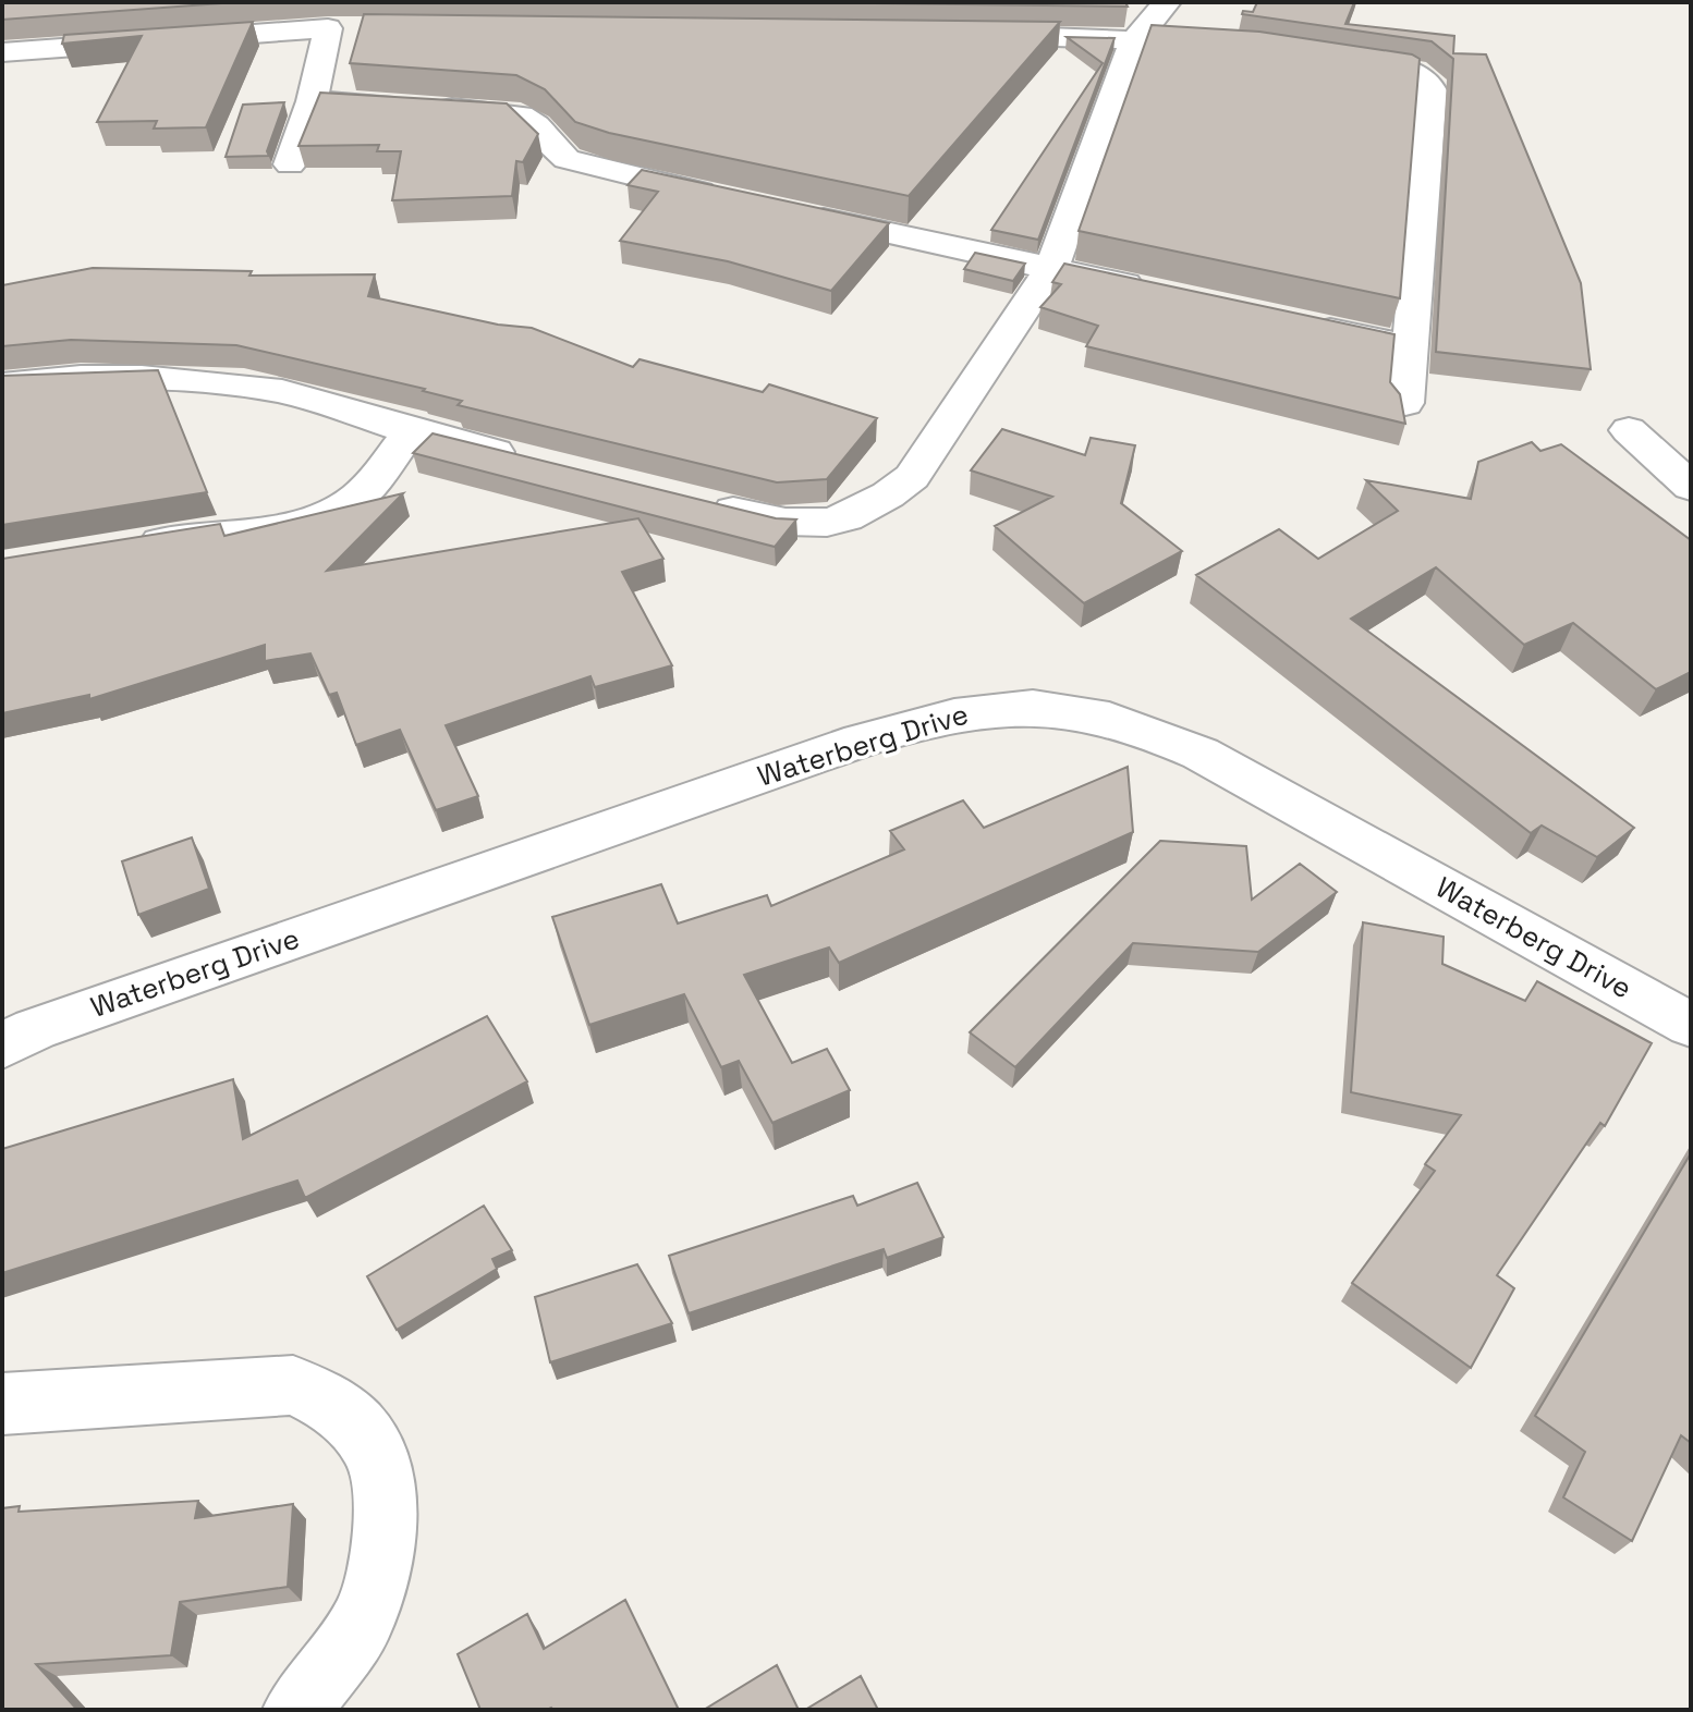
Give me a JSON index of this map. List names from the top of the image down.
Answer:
{
  "streets": {
    "street": ["Waterberg Drive"]
  }
}
